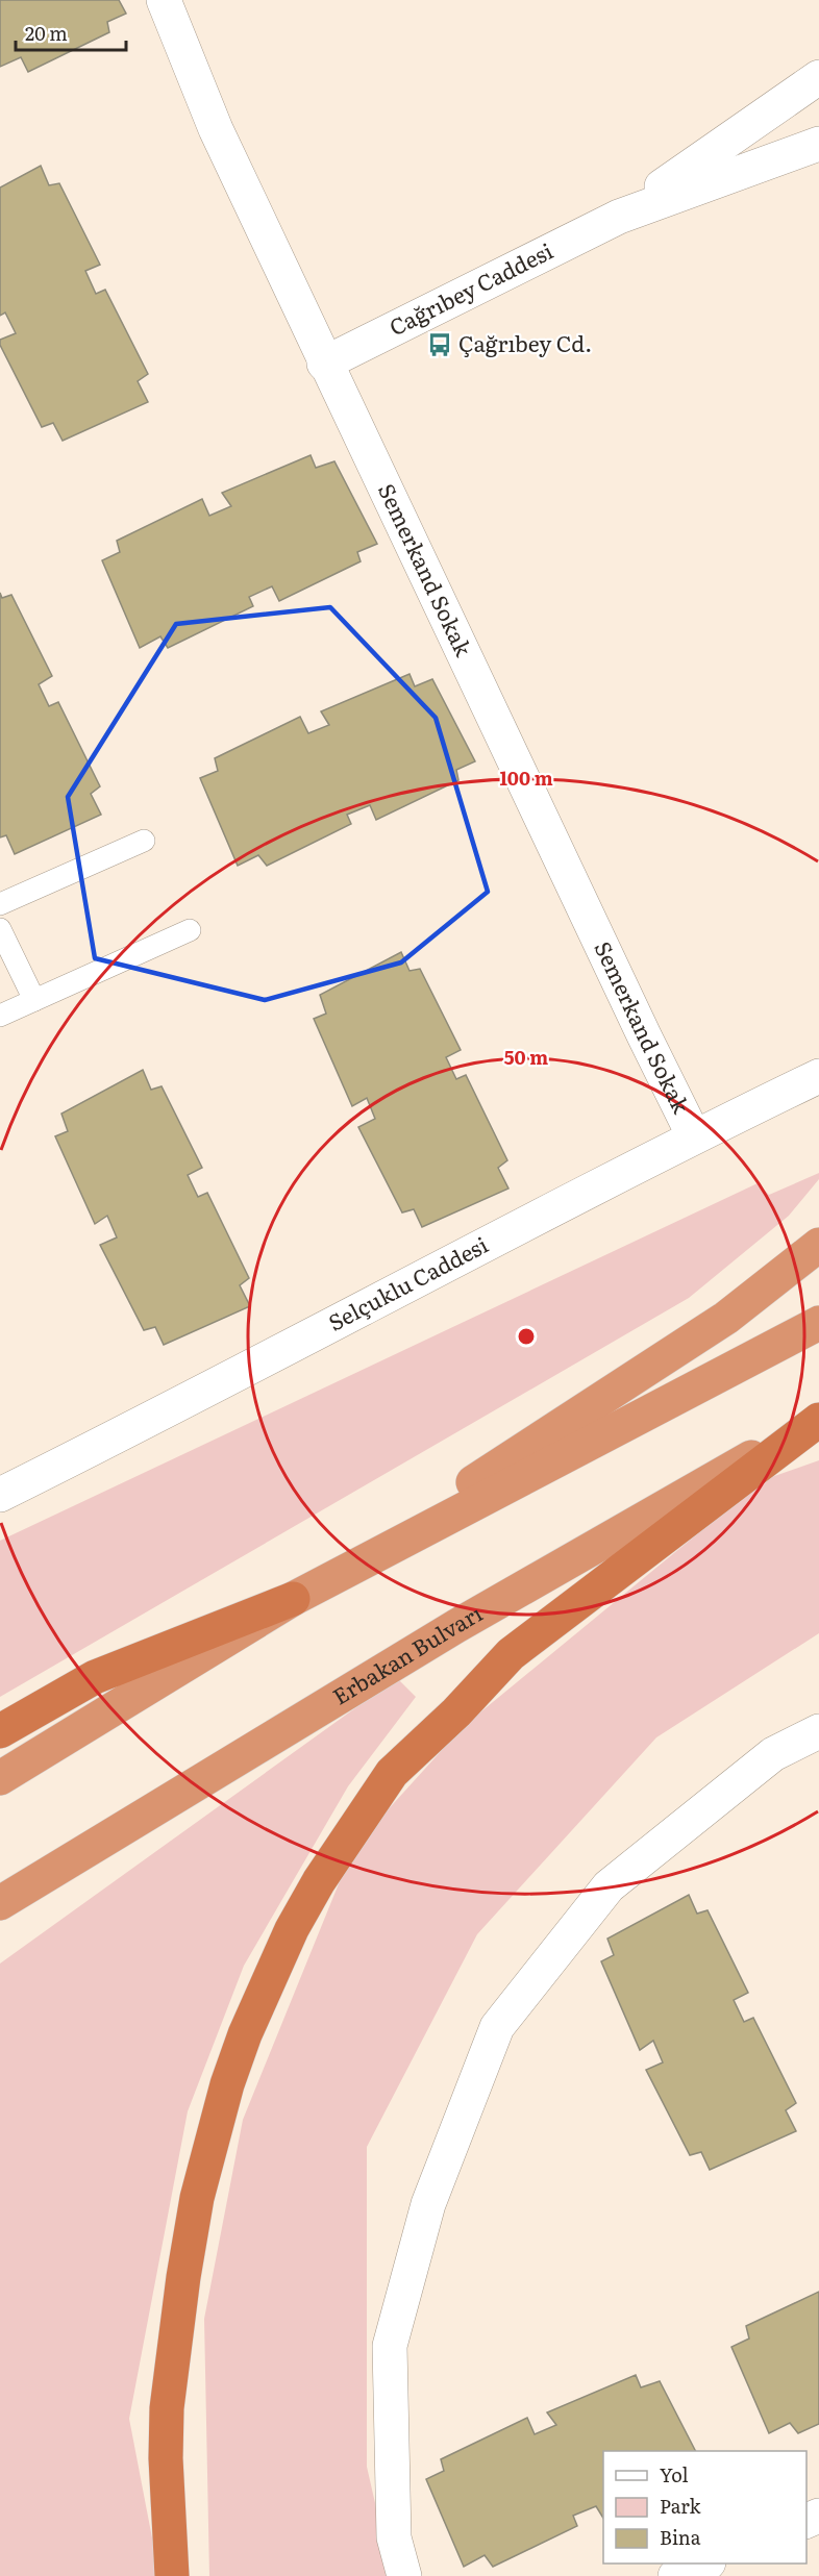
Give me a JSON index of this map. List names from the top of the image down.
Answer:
{
  "streets": {
    "highway": ["Erbakan Bulvarı"],
    "street": ["Cağrıbey Caddesi", "Semerkand Sokak", "Selçuklu Caddesi"]
  },
  "crossings": [
    ["Cağrıbey Caddesi", "Semerkand Sokak"],
    ["Semerkand Sokak", "Selçuklu Caddesi"]
  ],
  "places": {
    "bus stop": ["Çağrıbey Cd."]
  },
  "legend": ["Yol", "Park", "Bina"],
  "scale_bar": "20 m",
  "rings": ["100 m", "50 m"]
}
